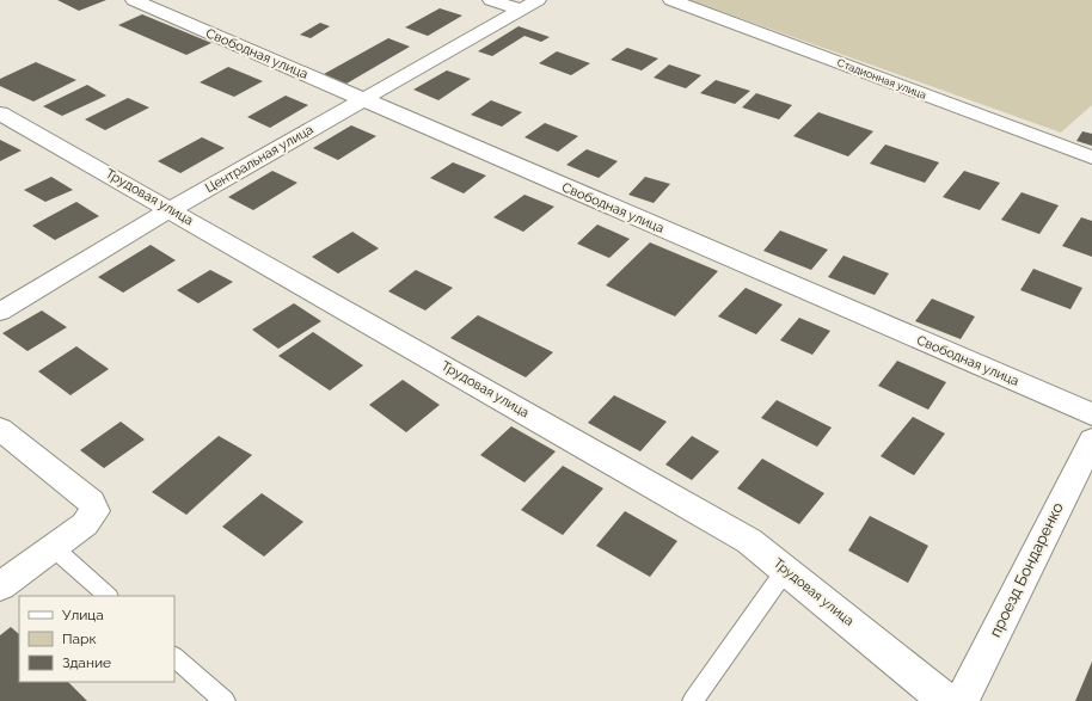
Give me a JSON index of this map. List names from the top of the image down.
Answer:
{
  "streets": {
    "street": [
      "Свободная улица",
      "Стадионная улица",
      "Центральная улица",
      "Трудовая улица",
      "проезд Бондаренко"
    ]
  },
  "crossings": [
    ["Свободная улица", "Центральная улица"],
    ["Центральная улица", "Трудовая улица"]
  ],
  "legend": ["Улица", "Парк", "Здание"]
}
